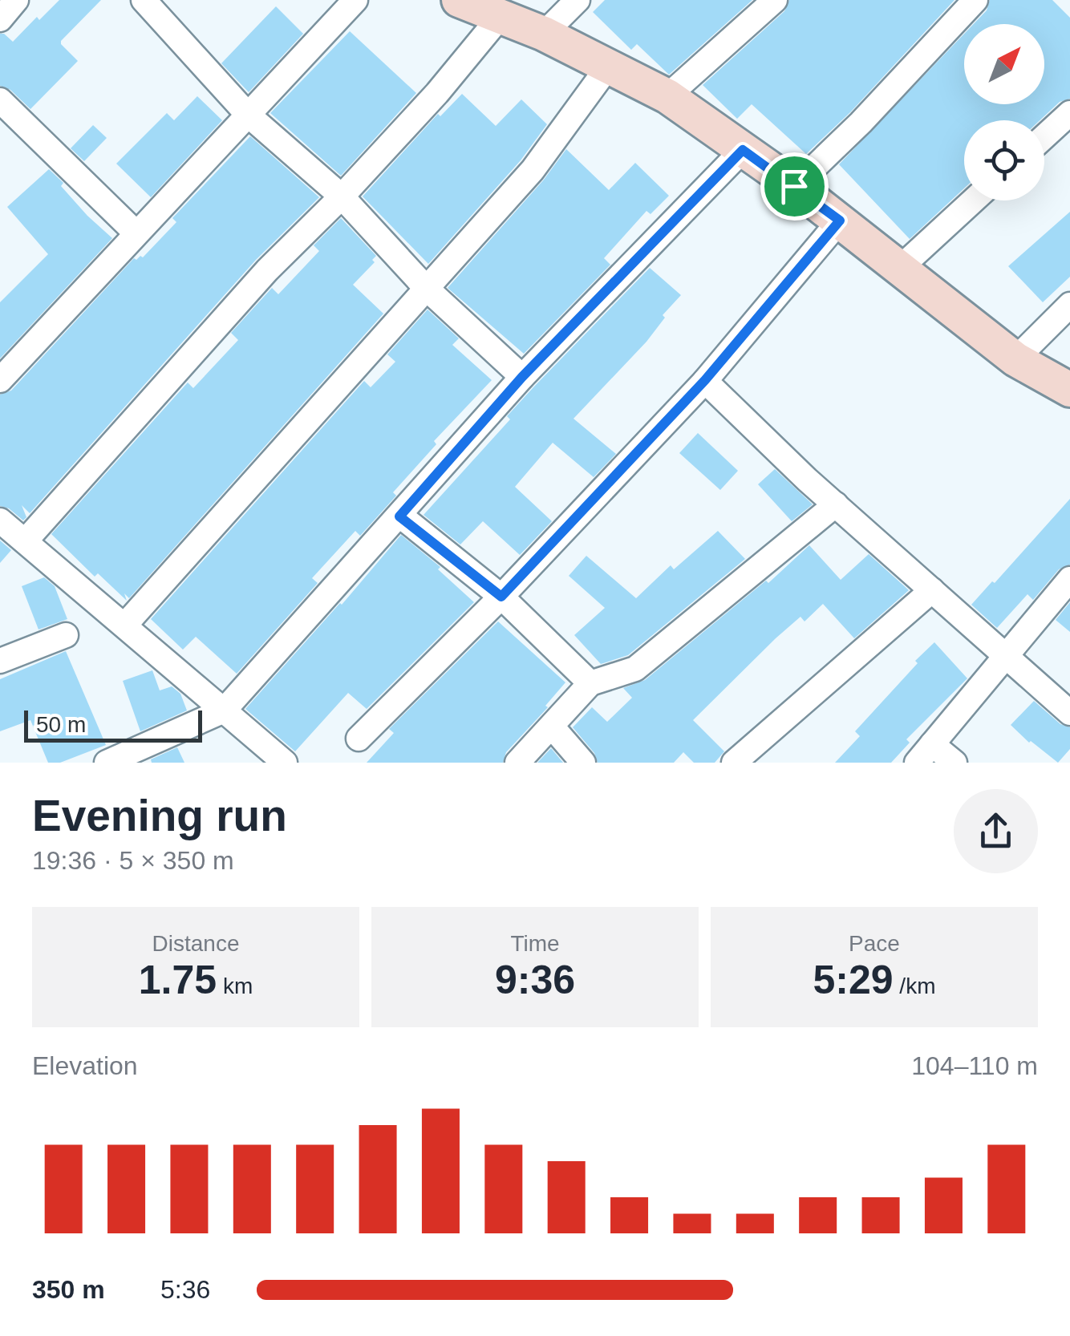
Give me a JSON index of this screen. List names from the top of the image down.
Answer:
{
  "scale_bar": "50 m",
  "north": "top right",
  "page": {
    "scale": "50 m",
    "heading": ["Evening run", "19:36 · 5 × 350 m"],
    "stats": [
      ["Distance", "1.75 km"],
      ["Time", "9:36"],
      ["Pace", "5:29 /km"]
    ],
    "chart": ["Elevation", "104–110 m"],
    "list": [
      {
        "name": "350 m",
        "note": "5:36"
      }
    ]
  }
}
